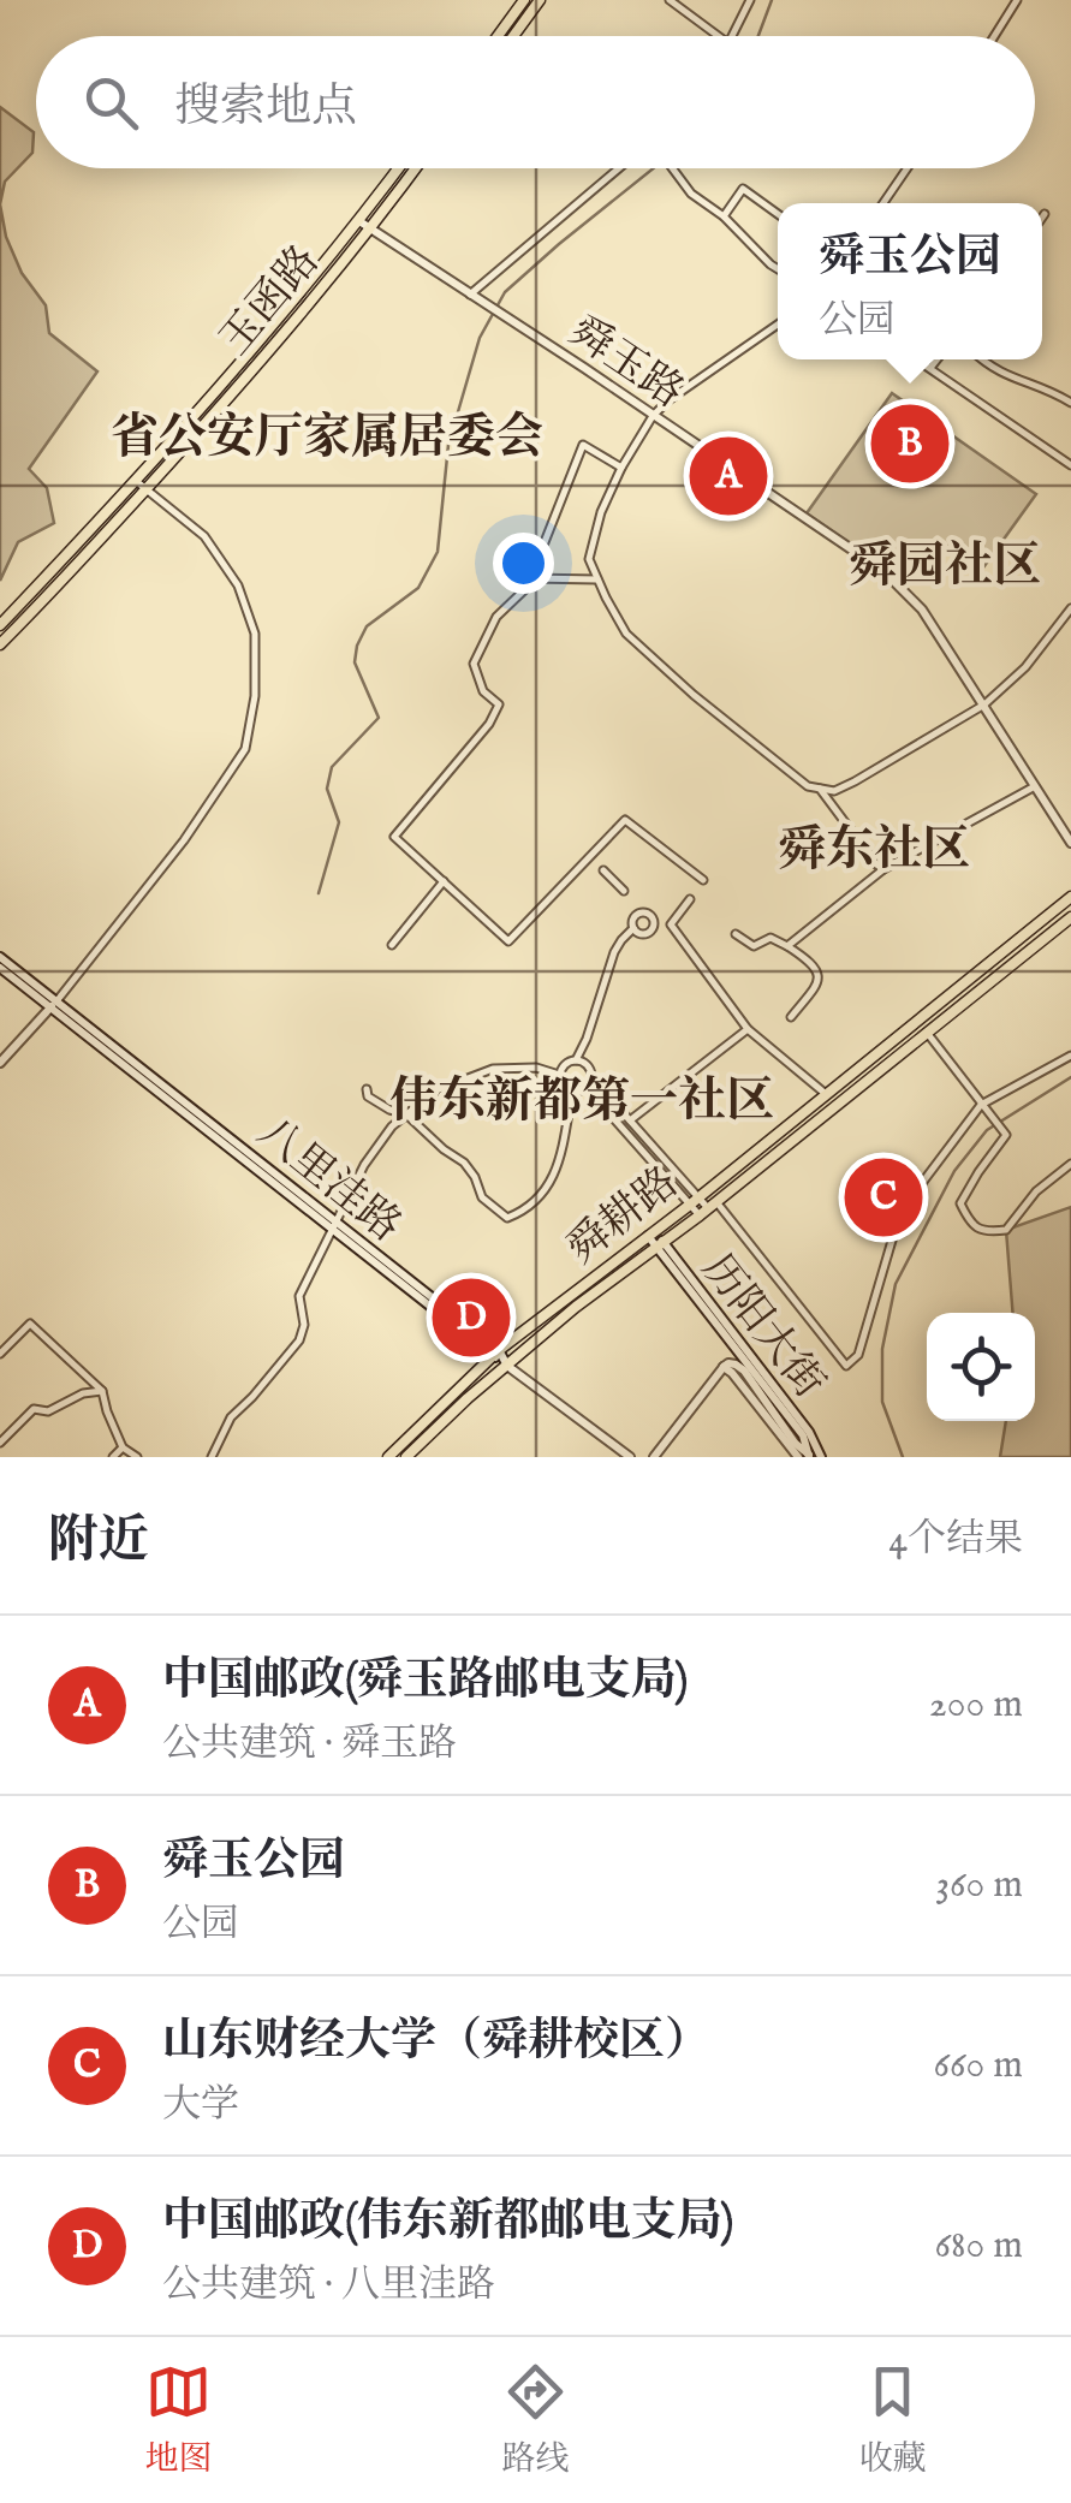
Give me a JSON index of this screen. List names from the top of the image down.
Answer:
{
  "streets": {
    "main road": ["玉函路", "舜耕路"],
    "street": ["舜玉路", "八里洼路", "历阳大街"]
  },
  "crossings": [
    ["玉函路", "舜玉路"],
    ["八里洼路", "舜耕路"],
    ["舜耕路", "历阳大街"]
  ],
  "districts": [
    "省公安厅家属居委会",
    "舜园社区",
    "舜东社区",
    "伟东新都第一社区"
  ],
  "page": {
    "search": "搜索地点",
    "popup": ["舜玉公园", "公园"],
    "pins": [
      "B",
      "A",
      "C",
      "D"
    ],
    "heading": ["附近", "4个结果"],
    "list": [
      {
        "mark": "A",
        "name": "中国邮政(舜玉路邮电支局)",
        "note": "公共建筑 · 舜玉路",
        "value": "200 m"
      },
      {
        "mark": "B",
        "name": "舜玉公园",
        "note": "公园",
        "value": "360 m"
      },
      {
        "mark": "C",
        "name": "山东财经大学（舜耕校区）",
        "note": "大学",
        "value": "660 m"
      },
      {
        "mark": "D",
        "name": "中国邮政(伟东新都邮电支局)",
        "note": "公共建筑 · 八里洼路",
        "value": "680 m"
      }
    ],
    "nav": ["地图", "路线", "收藏"]
  }
}
